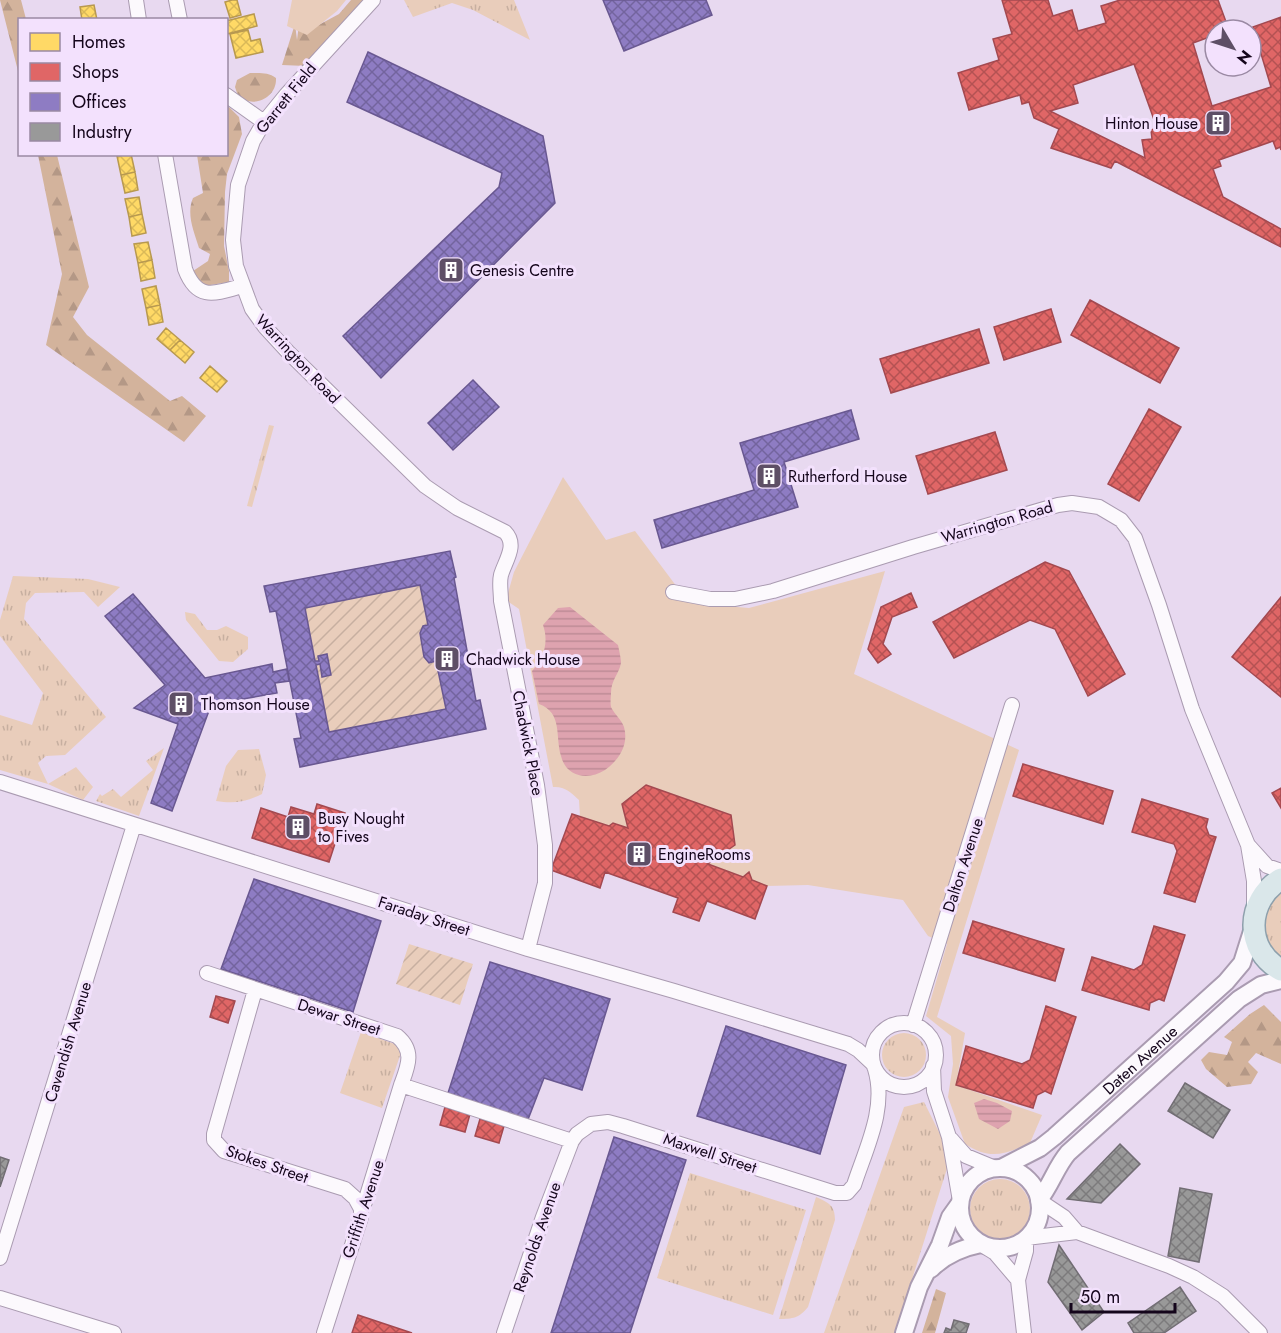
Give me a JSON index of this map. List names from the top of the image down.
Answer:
{
  "streets": {
    "street": [
      "Garrett Field",
      "Warrington Road",
      "Chadwick Place",
      "Dalton Avenue",
      "Faraday Street",
      "Dewar Street",
      "Cavendish Avenue",
      "Daten Avenue",
      "Maxwell Street",
      "Stokes Street",
      "Griffith Avenue",
      "Reynolds Avenue"
    ]
  },
  "crossings": [
    ["Garrett Field", "Warrington Road"],
    ["Warrington Road", "Chadwick Place"],
    ["Warrington Road", "Daten Avenue"],
    ["Chadwick Place", "Faraday Street"],
    ["Dalton Avenue", "Faraday Street"],
    ["Dalton Avenue", "Maxwell Street"],
    ["Faraday Street", "Cavendish Avenue"],
    ["Faraday Street", "Maxwell Street"],
    ["Dewar Street", "Stokes Street"],
    ["Dewar Street", "Griffith Avenue"],
    ["Maxwell Street", "Reynolds Avenue"],
    ["Stokes Street", "Griffith Avenue"]
  ],
  "places": {
    "building": [
      "Hinton House",
      "Genesis Centre",
      "Rutherford House",
      "Chadwick House",
      "Thomson House",
      "Busy Nought to Fives",
      "EngineRooms"
    ]
  },
  "legend": [
    "Homes",
    "Shops",
    "Offices",
    "Industry"
  ],
  "scale_bar": "50 m",
  "north": "bottom right"
}
